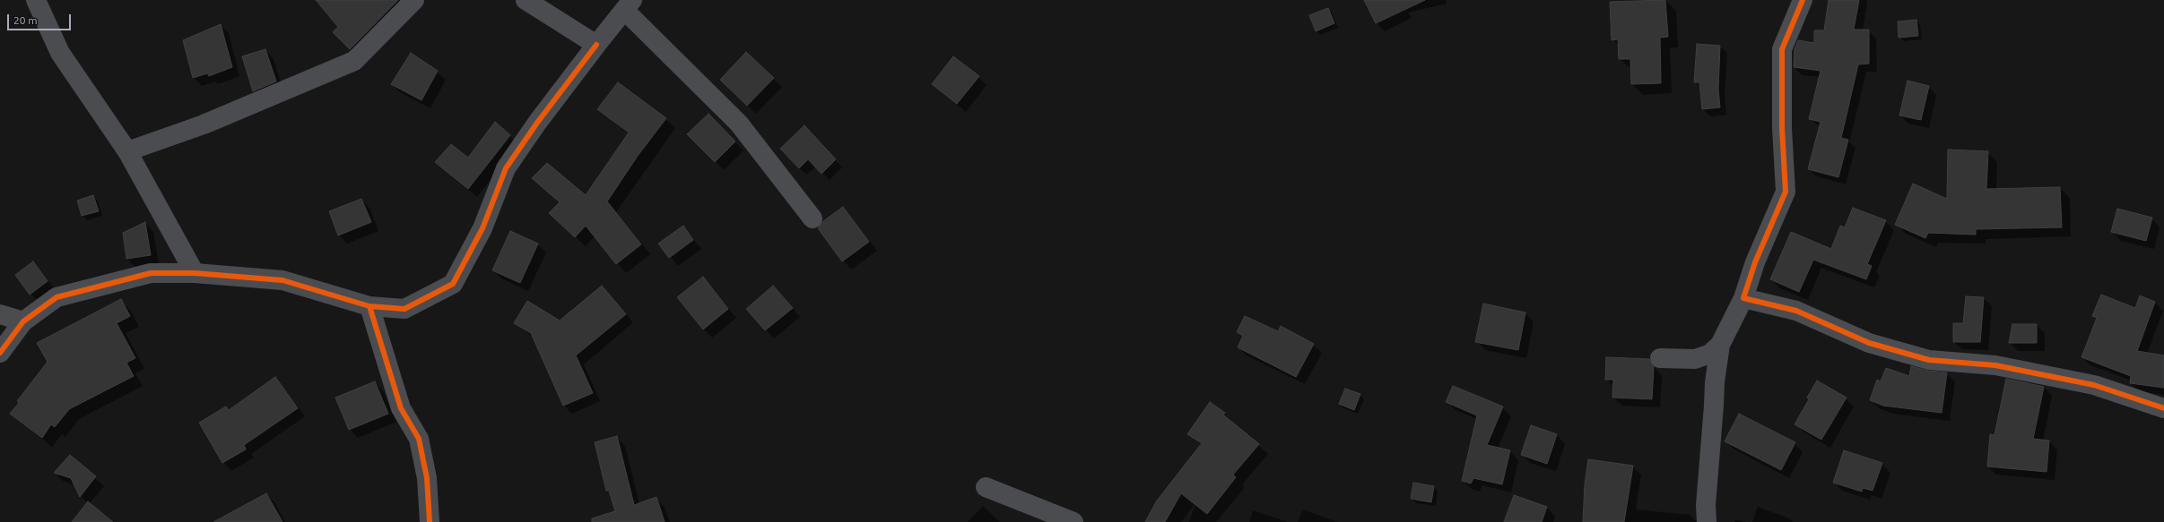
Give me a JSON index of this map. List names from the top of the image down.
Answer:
{
  "scale_bar": "20 m"
}
